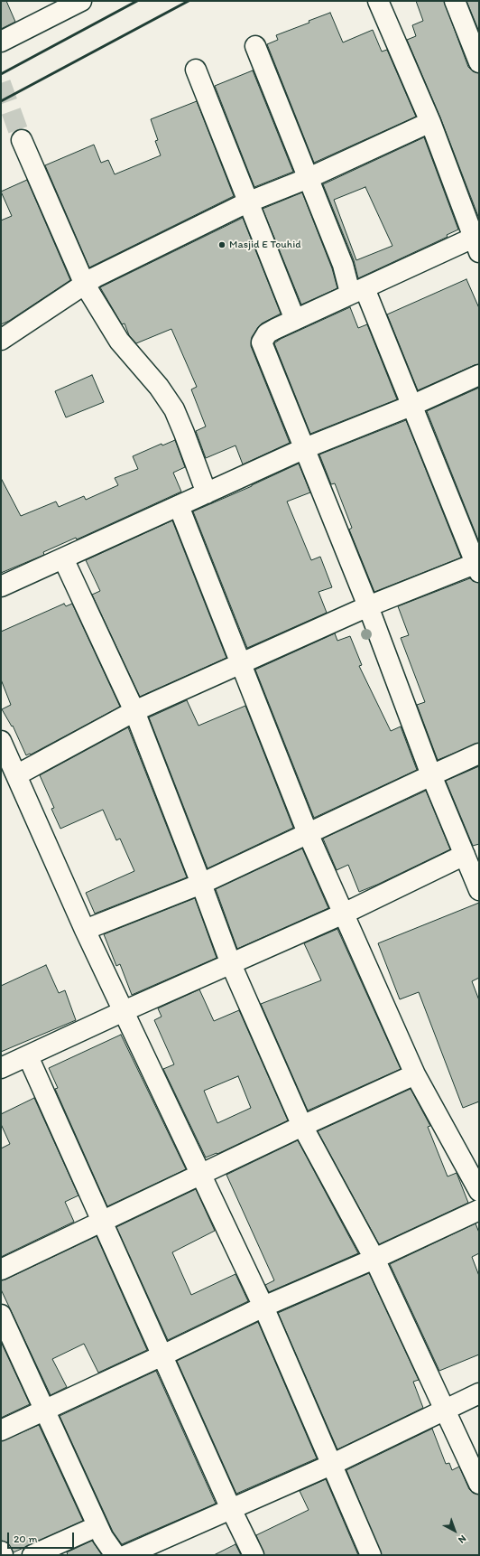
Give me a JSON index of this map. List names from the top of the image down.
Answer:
{
  "places": ["Masjid E Touhid"],
  "scale_bar": "20 m",
  "north": "bottom right"
}
